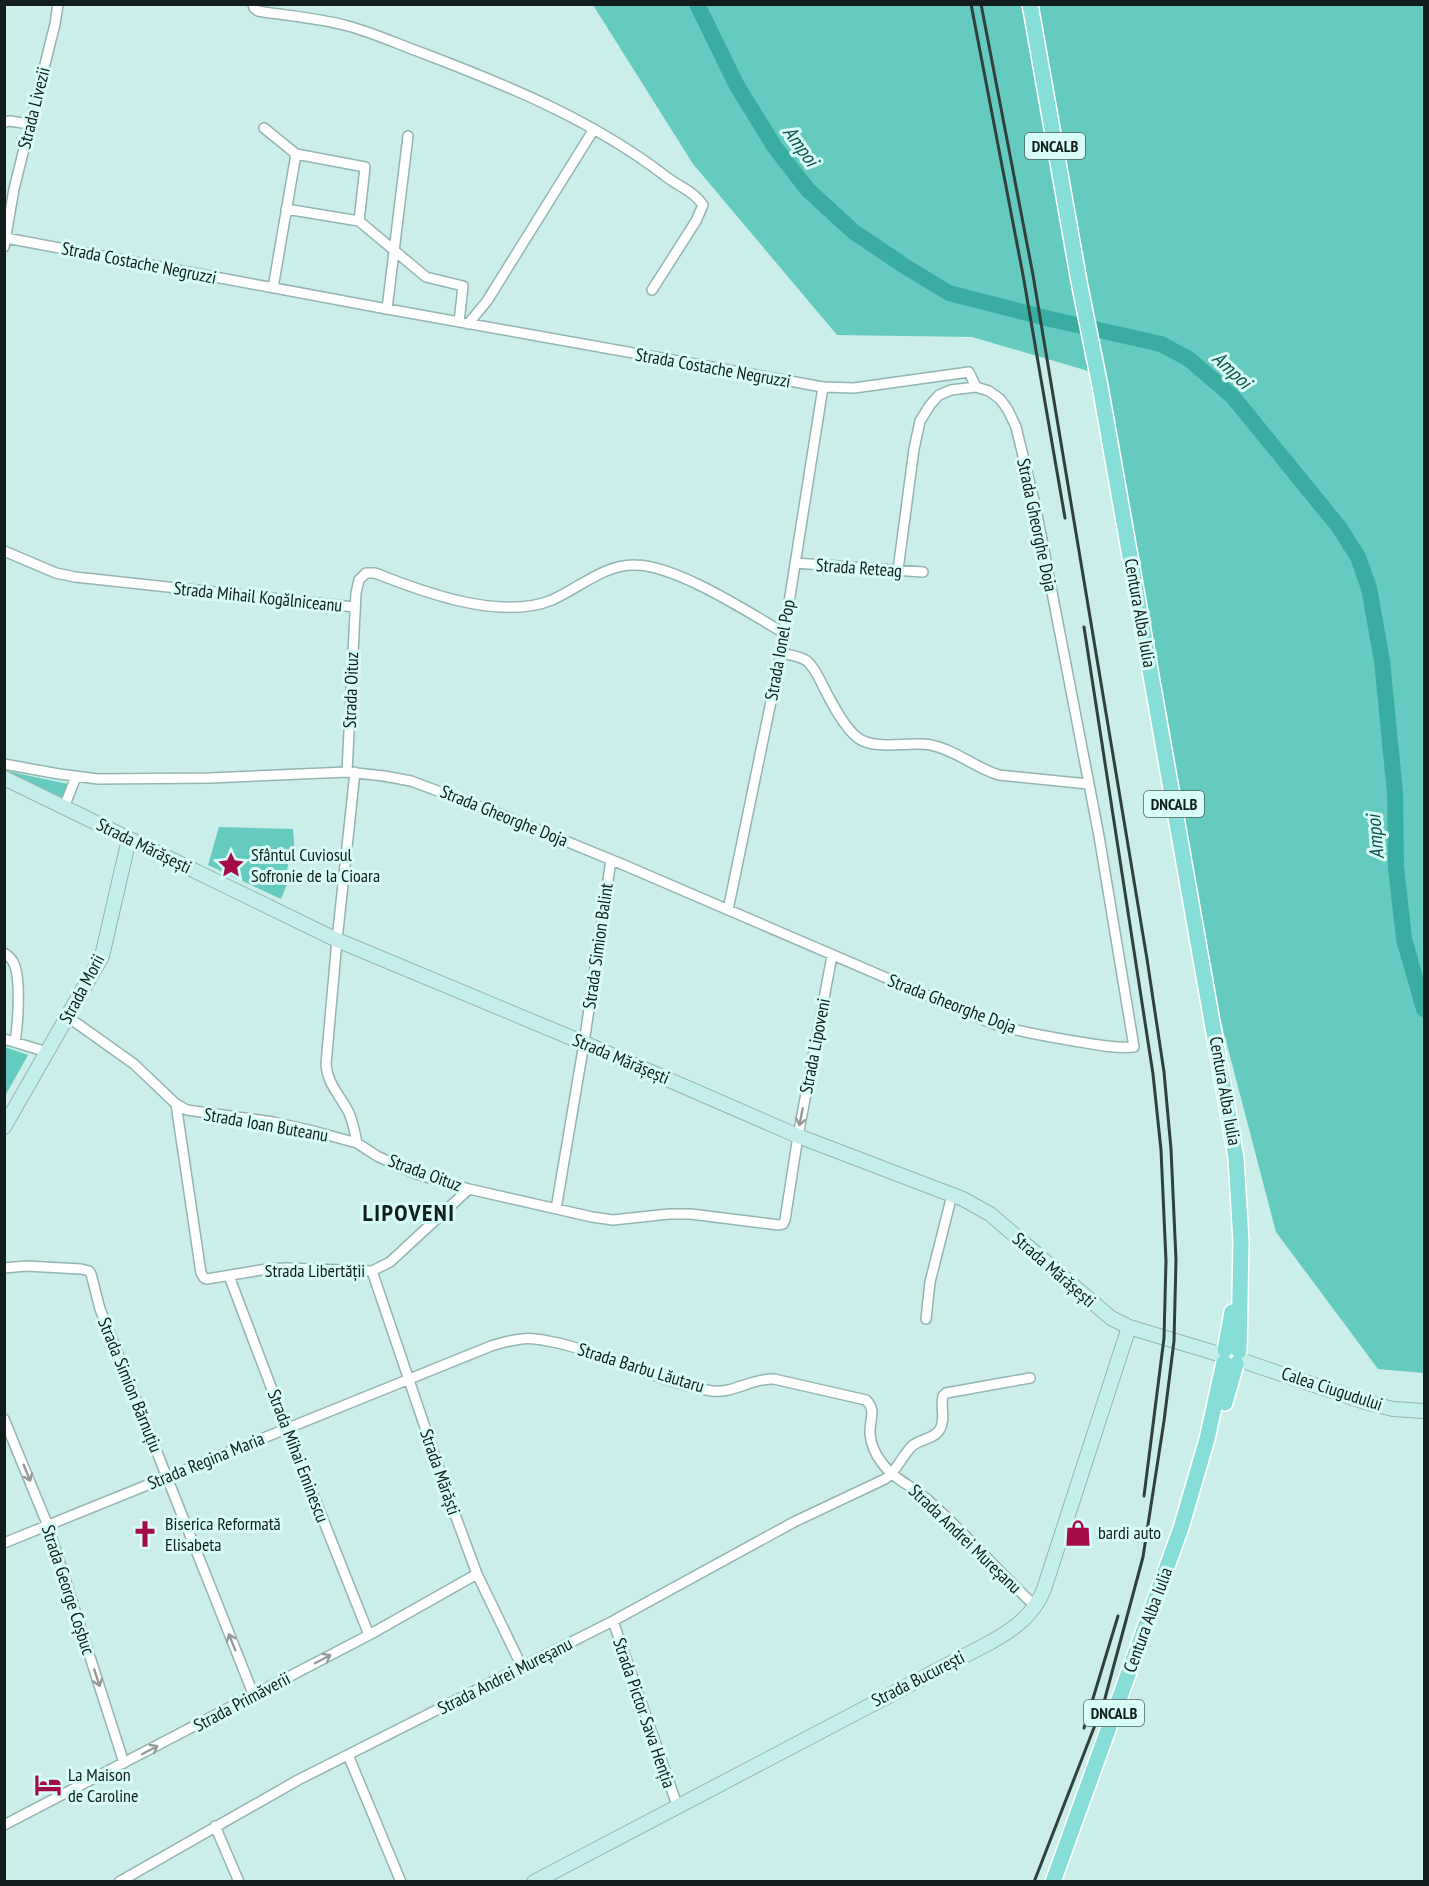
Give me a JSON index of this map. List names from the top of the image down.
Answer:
{
  "streets": {
    "main road": ["DNCALB", "Centura Alba Iulia"],
    "street": [
      "Strada Livezii",
      "Strada Costache Negruzzi",
      "Strada Gheorghe Doja",
      "Strada Reteag",
      "Strada Mihail Kogălniceanu",
      "Strada Ionel Pop",
      "Strada Oituz",
      "Strada Mărășești",
      "Strada Simion Balint",
      "Strada Morii",
      "Strada Lipoveni",
      "Strada Ioan Buteanu",
      "Strada Libertății",
      "Strada Barbu Lăutaru",
      "Strada Simion Bărnuțiu",
      "Calea Ciugudului",
      "Strada Mihai Eminescu",
      "Strada Regina Maria",
      "Strada Mărăști",
      "Strada Andrei Mureșanu",
      "Strada George Coșbuc",
      "Strada București",
      "Strada Primăverii",
      "Strada Pictor Sava Henția"
    ]
  },
  "crossings": [
    ["Strada Livezii", "Strada Costache Negruzzi"],
    ["Strada Costache Negruzzi", "Strada Gheorghe Doja"],
    ["Strada Costache Negruzzi", "Strada Ionel Pop"],
    ["Strada Gheorghe Doja", "Strada Ionel Pop"],
    ["Strada Gheorghe Doja", "Strada Oituz"],
    ["Strada Gheorghe Doja", "Strada Simion Balint"],
    ["Strada Gheorghe Doja", "Strada Lipoveni"],
    ["Strada Reteag", "Strada Ionel Pop"],
    ["Strada Mihail Kogălniceanu", "Strada Ionel Pop"],
    ["Strada Mihail Kogălniceanu", "Strada Oituz"],
    ["Centura Alba Iulia", "Strada Mărășești"],
    ["Centura Alba Iulia", "Calea Ciugudului"],
    ["Strada Oituz", "Strada Mărășești"],
    ["Strada Oituz", "Strada Simion Balint"],
    ["Strada Oituz", "Strada Lipoveni"],
    ["Strada Oituz", "Strada Ioan Buteanu"],
    ["Strada Oituz", "Strada Libertății"],
    ["Strada Mărășești", "Strada Simion Balint"],
    ["Strada Mărășești", "Strada Morii"],
    ["Strada Mărășești", "Strada Lipoveni"],
    ["Strada Mărășești", "Calea Ciugudului"],
    ["Strada Mărășești", "Strada București"],
    ["Strada Morii", "Strada Ioan Buteanu"],
    ["Strada Ioan Buteanu", "Strada Libertății"],
    ["Strada Libertății", "Strada Mihai Eminescu"],
    ["Strada Libertății", "Strada Mărăști"],
    ["Strada Barbu Lăutaru", "Strada Regina Maria"],
    ["Strada Barbu Lăutaru", "Strada Mărăști"],
    ["Strada Barbu Lăutaru", "Strada Andrei Mureșanu"],
    ["Strada Simion Bărnuțiu", "Strada Regina Maria"],
    ["Strada Simion Bărnuțiu", "Strada Primăverii"],
    ["Strada Mihai Eminescu", "Strada Regina Maria"],
    ["Strada Mihai Eminescu", "Strada Primăverii"],
    ["Strada Regina Maria", "Strada Mărăști"],
    ["Strada Regina Maria", "Strada George Coșbuc"],
    ["Strada Mărăști", "Strada Andrei Mureșanu"],
    ["Strada Mărăști", "Strada Primăverii"],
    ["Strada Andrei Mureșanu", "Strada București"],
    ["Strada Andrei Mureșanu", "Strada Pictor Sava Henția"],
    ["Strada George Coșbuc", "Strada Primăverii"],
    ["Strada București", "Strada Pictor Sava Henția"]
  ],
  "one_way": [
    "Strada Lipoveni",
    "Strada Simion Bărnuțiu",
    "Strada George Coșbuc",
    "Strada Primăverii"
  ],
  "districts": ["LIPOVENI"],
  "water": ["Ampoi"],
  "places": {
    "place": ["Sfântul Cuviosul Sofronie de la Cioara"],
    "shop": ["bardi auto"],
    "church": ["Biserica Reformată Elisabeta"],
    "hotel": ["La Maison de Caroline"]
  }
}
